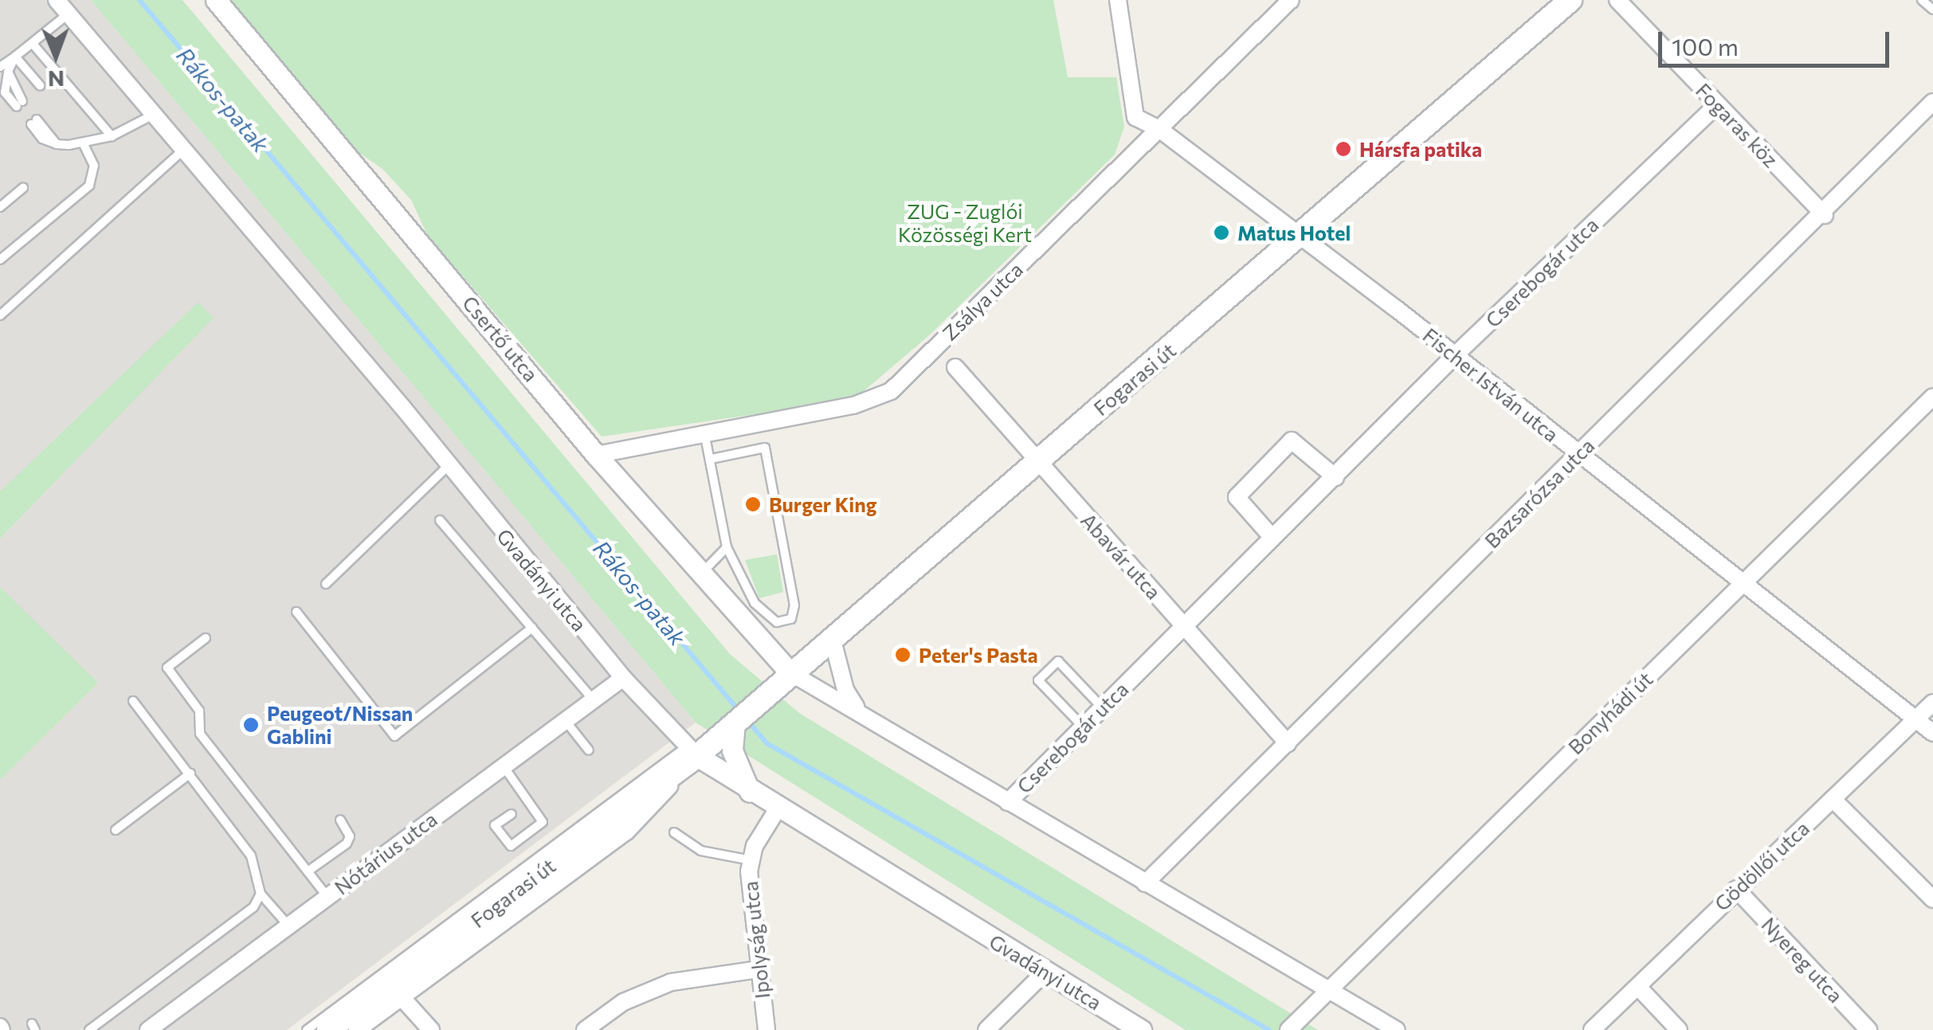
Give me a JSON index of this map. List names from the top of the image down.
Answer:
{
  "streets": {
    "main road": ["Fogarasi út"],
    "street": [
      "Fogaras köz",
      "Cserebogár utca",
      "Zsálya utca",
      "Csertő utca",
      "Fischer István utca",
      "Bazsarózsa utca",
      "Abavár utca",
      "Gvadányi utca",
      "Bonyhádi út",
      "Nótárius utca",
      "Gödöllői utca",
      "Ipolyság utca",
      "Nyereg utca"
    ]
  },
  "crossings": [
    ["Fogaras köz", "Cserebogár utca"],
    ["Fogaras köz", "Bazsarózsa utca"],
    ["Cserebogár utca", "Fischer István utca"],
    ["Cserebogár utca", "Abavár utca"],
    ["Zsálya utca", "Csertő utca"],
    ["Zsálya utca", "Fischer István utca"],
    ["Csertő utca", "Fogarasi út"],
    ["Fogarasi út", "Fischer István utca"],
    ["Fogarasi út", "Abavár utca"],
    ["Fogarasi út", "Gvadányi utca"],
    ["Fischer István utca", "Bazsarózsa utca"],
    ["Fischer István utca", "Bonyhádi út"],
    ["Fischer István utca", "Gödöllői utca"],
    ["Bazsarózsa utca", "Abavár utca"],
    ["Gvadányi utca", "Nótárius utca"],
    ["Gvadányi utca", "Ipolyság utca"],
    ["Gödöllői utca", "Nyereg utca"]
  ],
  "water": ["Rákos-patak"],
  "parks": ["ZUG - Zuglói Közösségi Kert"],
  "places": [
    "Hársfa patika",
    "Matus Hotel",
    "Burger King",
    "Peter's Pasta",
    "Peugeot/Nissan Gablini"
  ],
  "scale_bar": "100 m",
  "north": "bottom"
}
